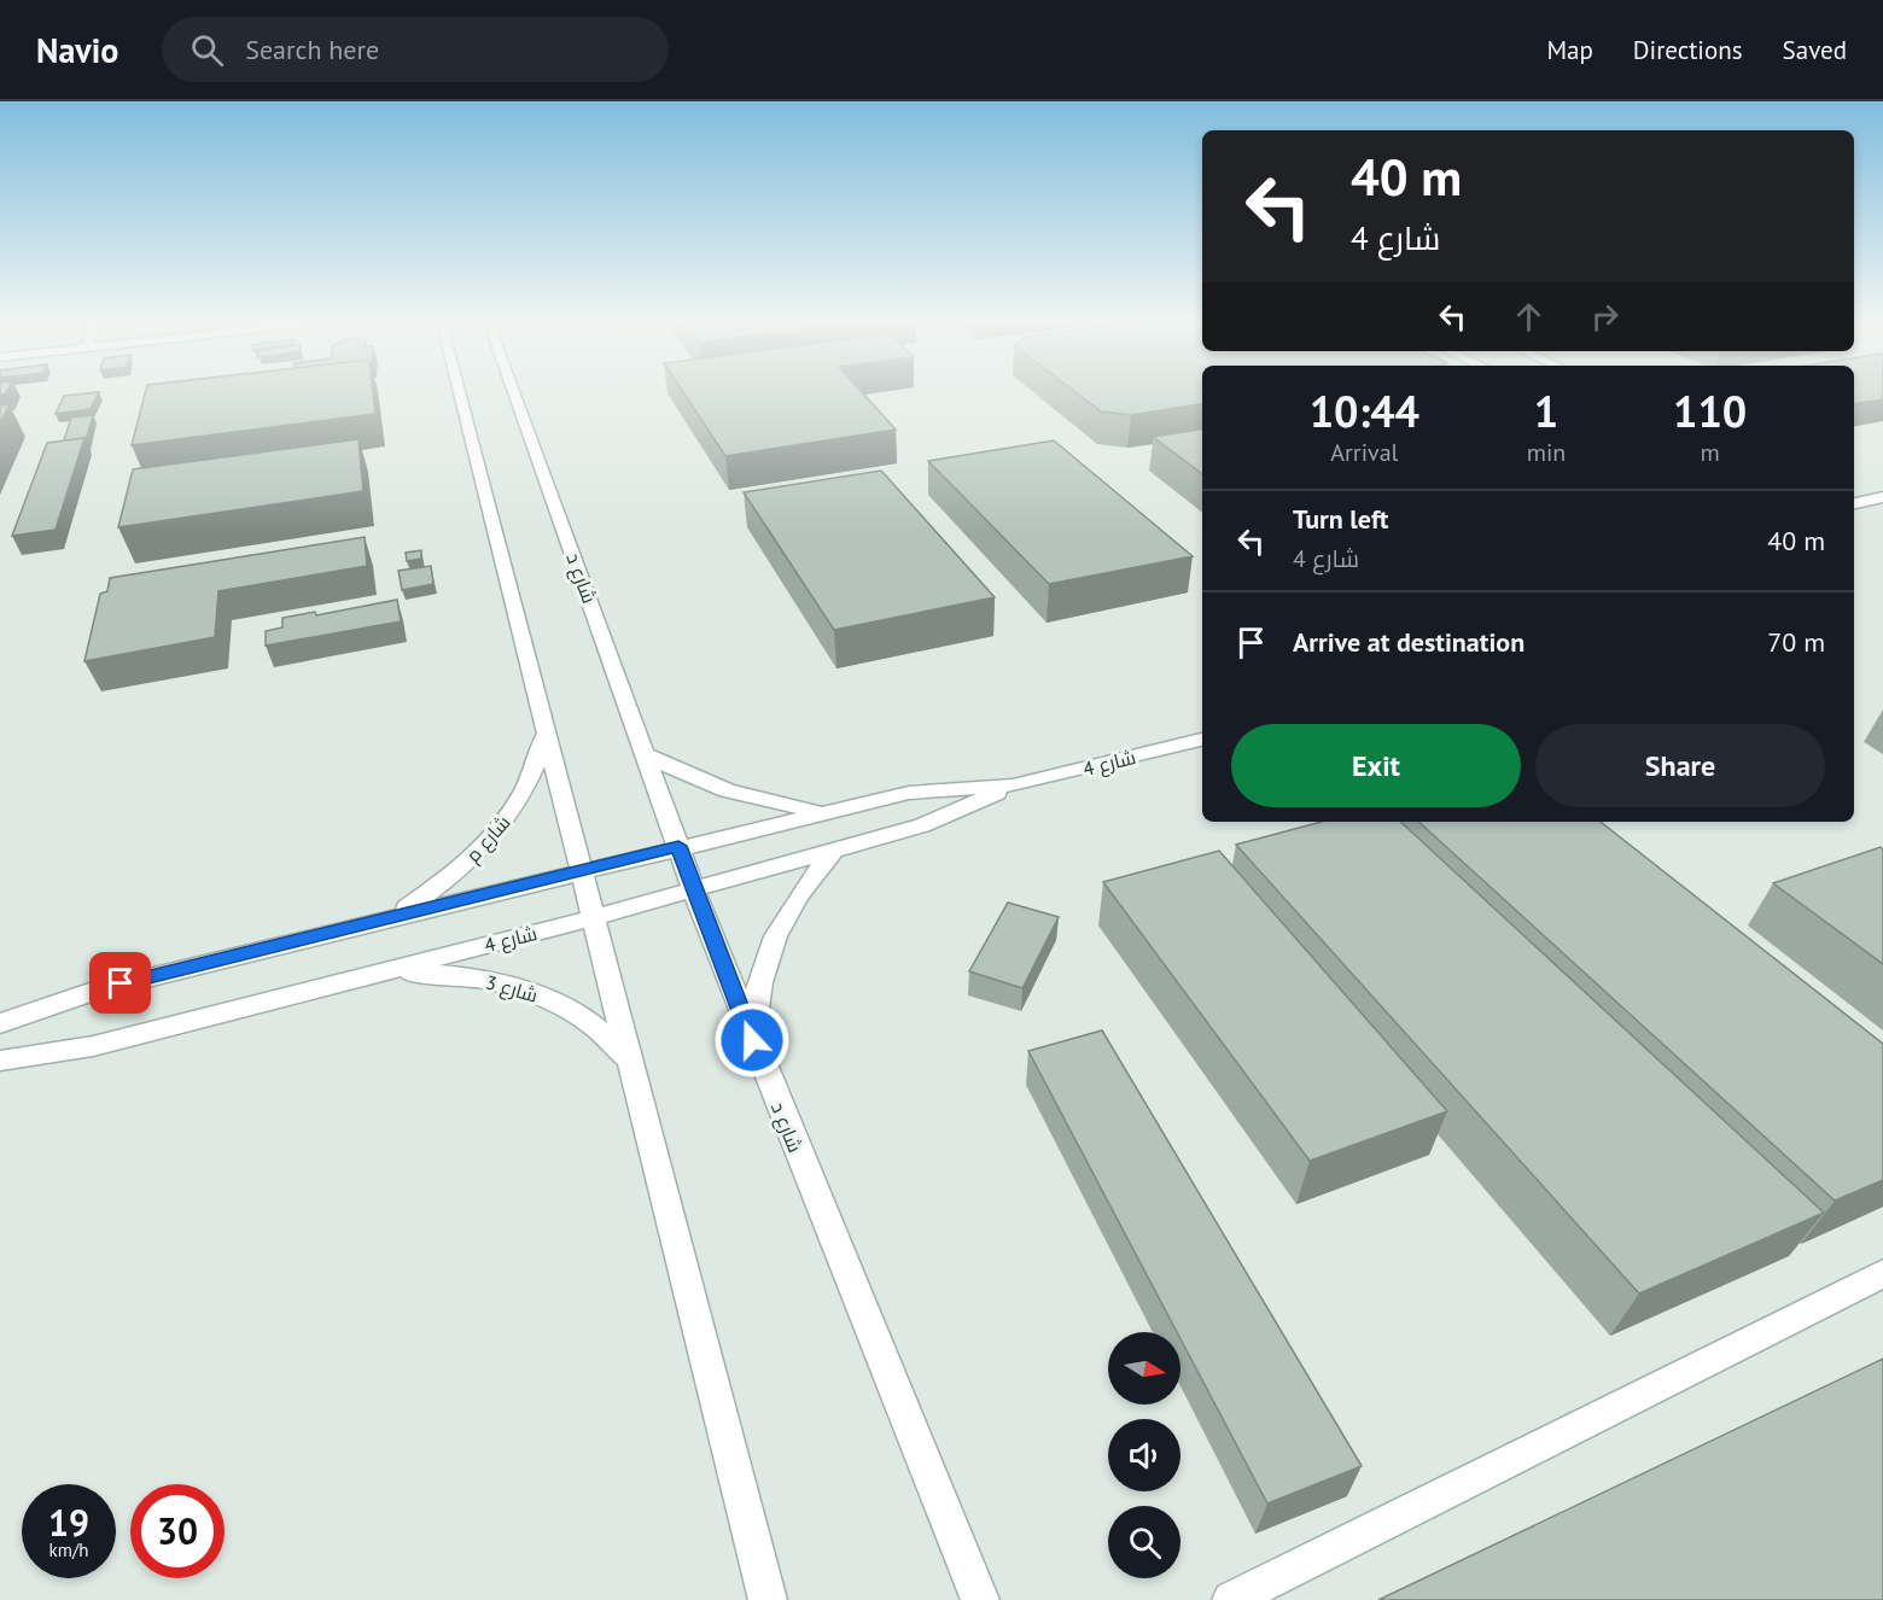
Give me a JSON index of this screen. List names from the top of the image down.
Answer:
{
  "streets": {
    "street": [
      "شارع د",
      "شارع 4",
      "شارع م",
      "شارع 3"
    ]
  },
  "crossings": [
    ["شارع د", "شارع 4"],
    ["شارع 4", "شارع م"],
    ["شارع 4", "شارع 3"]
  ],
  "north": "right",
  "page": {
    "header": "Navio",
    "search": "Search here",
    "nav": ["Map", "Directions", "Saved"],
    "turn": ["40 m", "شارع 4"],
    "eta": [
      "10:44",
      "Arrival",
      "1",
      "min",
      "110",
      "m"
    ],
    "list": [
      {
        "name": "Turn left",
        "note": "شارع 4",
        "value": "40 m"
      },
      {
        "name": "Arrive at destination",
        "value": "70 m"
      }
    ],
    "buttons": ["Exit", "Share"],
    "speed": "19 km/h",
    "limit": "30"
  }
}
